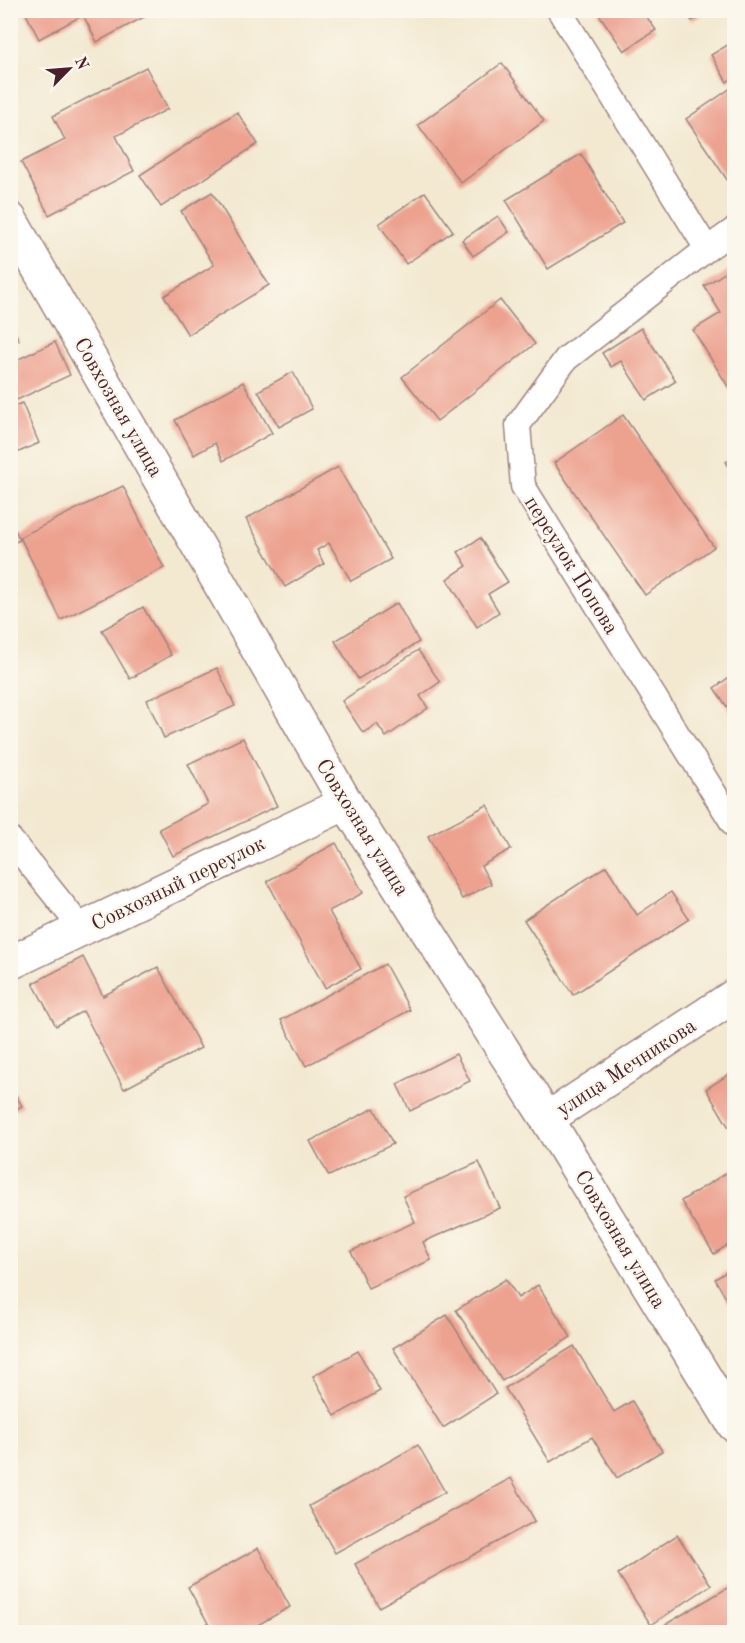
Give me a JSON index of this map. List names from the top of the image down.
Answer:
{
  "streets": {
    "street": ["Совхозная улица", "Совхозный переулок", "улица Мечникова"],
    "lane": ["переулок Попова"]
  },
  "crossings": [
    ["Совхозная улица", "Совхозный переулок"],
    ["Совхозная улица", "улица Мечникова"]
  ],
  "north": "top right"
}
